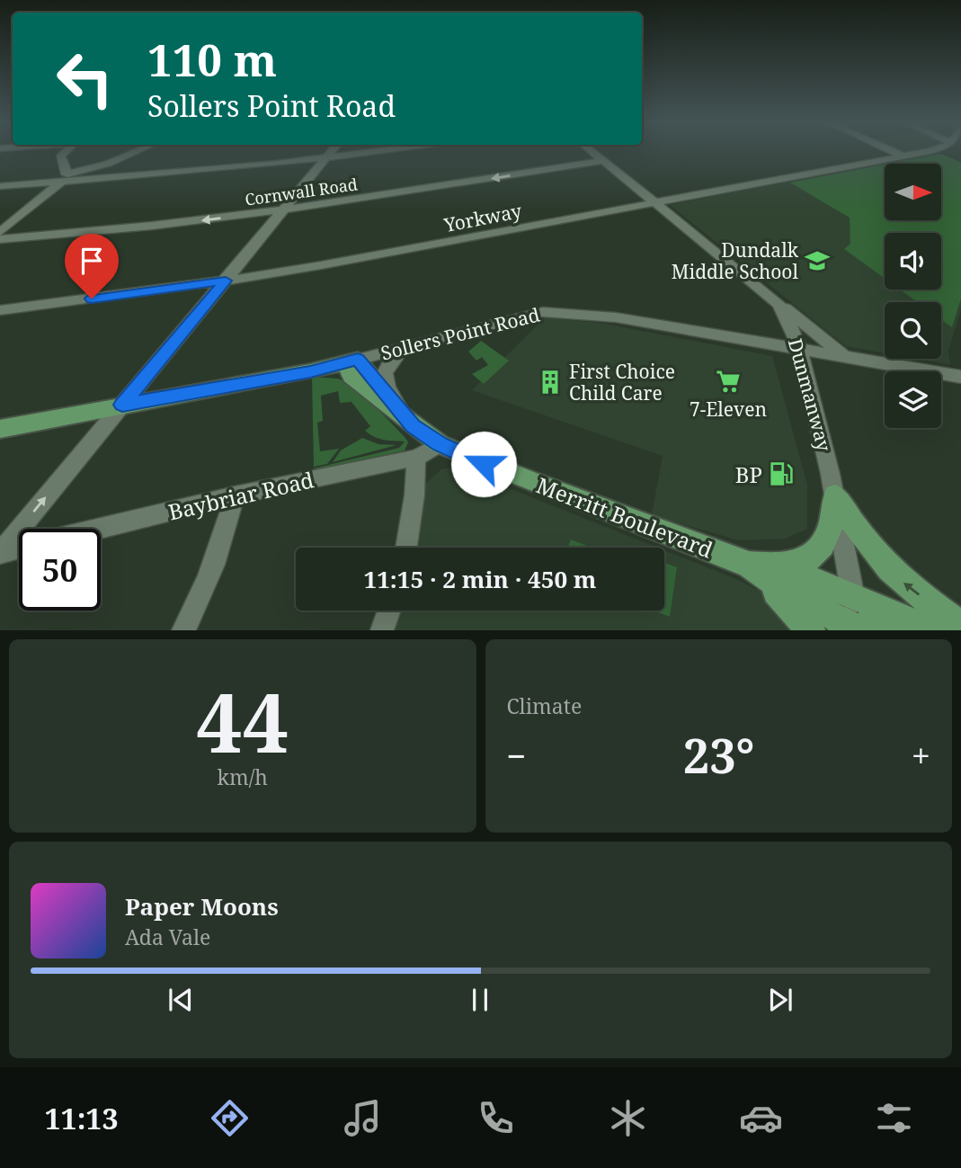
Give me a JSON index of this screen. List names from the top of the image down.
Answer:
{
  "streets": {
    "main road": ["Sollers Point Road", "Merritt Boulevard"],
    "street": [
      "Cornwall Road",
      "Yorkway",
      "Dunmanway",
      "Baybriar Road"
    ]
  },
  "crossings": [
    ["Cornwall Road", "Dunmanway"],
    ["Yorkway", "Dunmanway"],
    ["Sollers Point Road", "Dunmanway"],
    ["Sollers Point Road", "Merritt Boulevard"],
    ["Dunmanway", "Merritt Boulevard"],
    ["Baybriar Road", "Merritt Boulevard"]
  ],
  "places": {
    "school or university": ["Dundalk Middle School"],
    "supermarket": ["7-Eleven"],
    "building": ["First Choice Child Care"],
    "fuel station": ["BP"]
  },
  "north": "right",
  "page": {
    "turn": ["110 m", "Sollers Point Road"],
    "limit": "50",
    "trip": "11:15 · 2 min · 450 m",
    "tile": [
      ["44", "km/h"],
      "Climate"
    ],
    "heat": ["−", "23°", "+"],
    "song": ["Paper Moons", "Ada Vale"],
    "tabs": "11:13"
  }
}
